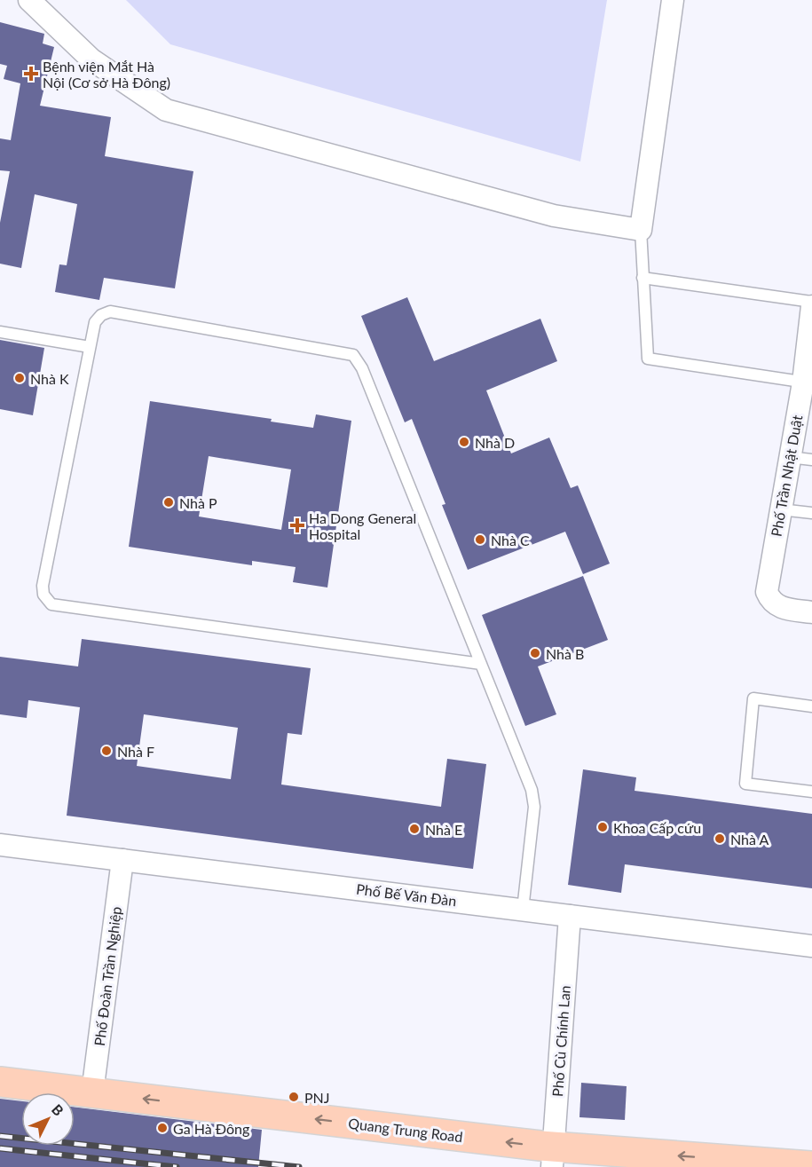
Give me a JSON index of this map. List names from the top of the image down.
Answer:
{
  "streets": {
    "highway": ["Quang Trung Road"],
    "street": [
      "Phố Trần Nhật Duật",
      "Phố Bế Văn Đàn",
      "Phố Đoàn Trần Nghiệp",
      "Phố Cù Chính Lan"
    ]
  },
  "crossings": [
    ["Phố Bế Văn Đàn", "Phố Đoàn Trần Nghiệp"],
    ["Phố Bế Văn Đàn", "Phố Cù Chính Lan"],
    ["Phố Đoàn Trần Nghiệp", "Quang Trung Road"],
    ["Phố Cù Chính Lan", "Quang Trung Road"]
  ],
  "one_way": ["Quang Trung Road"],
  "places": {
    "health": ["Bệnh viện Mắt Hà Nội (Cơ sở Hà Đông)", "Ha Dong General Hospital"],
    "other": [
      "Nhà K",
      "Nhà D",
      "Nhà P",
      "Nhà C",
      "Nhà B",
      "Nhà F",
      "Khoa Cấp cứu",
      "Nhà E",
      "Nhà A",
      "PNJ",
      "Ga Hà Đông"
    ]
  },
  "north": "top right"
}
